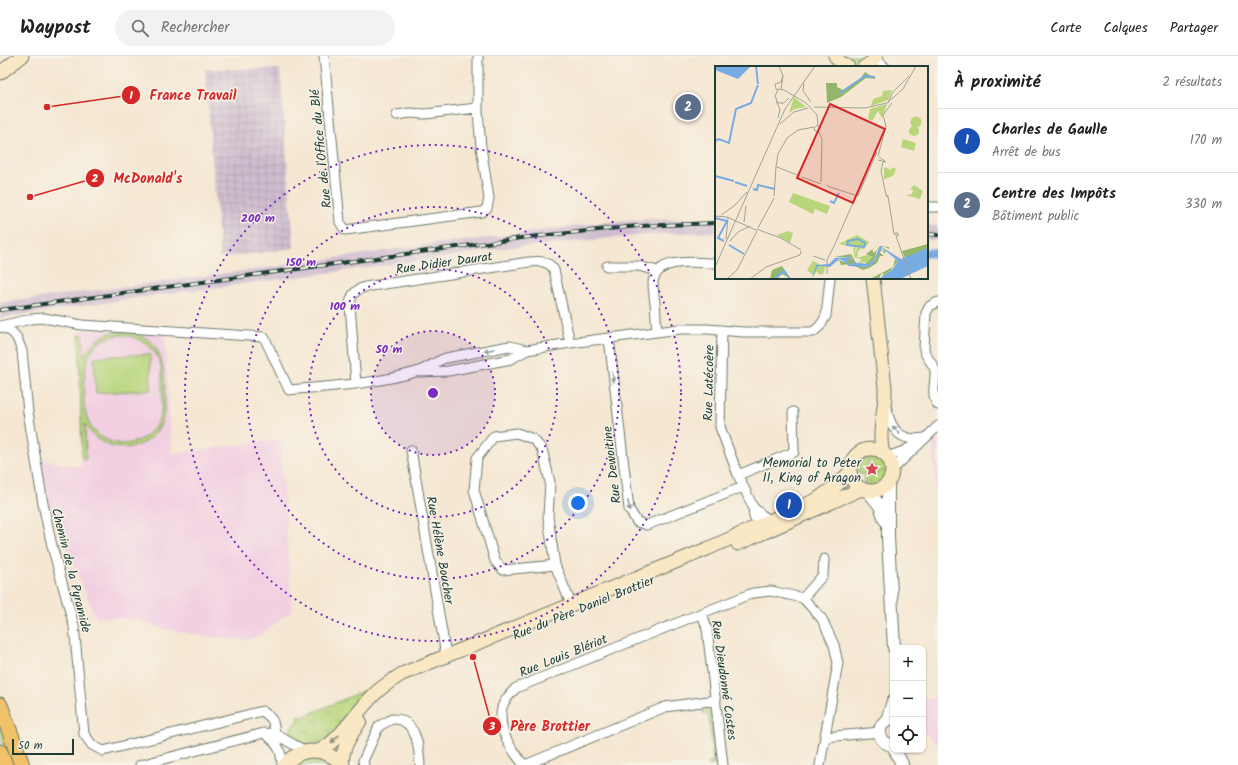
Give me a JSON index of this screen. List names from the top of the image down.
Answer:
{
  "streets": {
    "main road": ["Rue du Père Daniel Brottier"],
    "street": [
      "Rue de l'Office du Blé",
      "Rue Didier Daurat",
      "Rue Latécoère",
      "Rue Dewoitine",
      "Rue Hélène Boucher",
      "Chemin de la Pyramide",
      "Rue Louis Blériot",
      "Rue Dieudonné Costes"
    ]
  },
  "crossings": [
    ["Rue Didier Daurat", "Rue Latécoère"],
    ["Rue Latécoère", "Rue Dewoitine"],
    ["Rue Latécoère", "Chemin de la Pyramide"],
    ["Rue Latécoère", "Rue du Père Daniel Brottier"],
    ["Rue Hélène Boucher", "Rue du Père Daniel Brottier"],
    ["Rue Louis Blériot", "Rue Dieudonné Costes"]
  ],
  "places": {
    "other": ["France Travail", "McDonald's", "Père Brottier"],
    "place": ["Memorial to Peter II, King of Aragon"]
  },
  "scale_bar": "50 m",
  "page": {
    "header": "Waypost",
    "search": "Rechercher",
    "nav": ["Carte", "Calques", "Partager"],
    "heading": ["À proximité", "2 résultats"],
    "pins": ["2", "1"],
    "list": [
      {
        "mark": "1",
        "name": "Charles de Gaulle",
        "note": "Arrêt de bus",
        "value": "170 m"
      },
      {
        "mark": "2",
        "name": "Centre des Impôts",
        "note": "Bâtiment public",
        "value": "330 m"
      }
    ],
    "map_buttons": ["+", "−"],
    "scale": "50 m"
  },
  "rings": [
    "200 m",
    "150 m",
    "100 m",
    "50 m"
  ]
}
